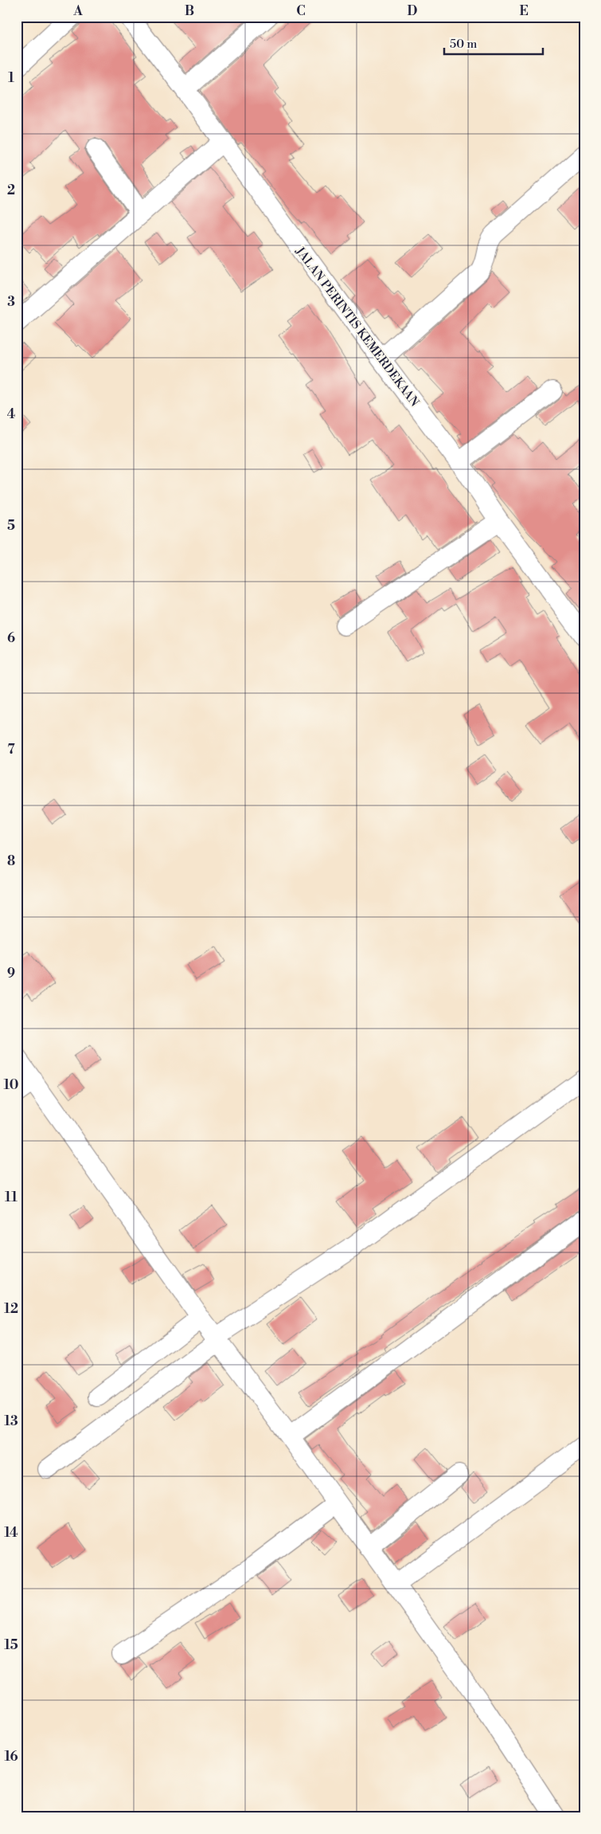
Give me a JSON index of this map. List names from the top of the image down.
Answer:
{
  "streets": {
    "street": ["JALAN PERINTIS KEMERDEKAAN"]
  },
  "scale_bar": "50 m",
  "grid": {
    "columns": [
      "A",
      "B",
      "C",
      "D",
      "E"
    ],
    "rows": [
      "1",
      "2",
      "3",
      "4",
      "5",
      "6",
      "7",
      "8",
      "9",
      "10",
      "11",
      "12",
      "13",
      "14",
      "15",
      "16"
    ]
  }
}
